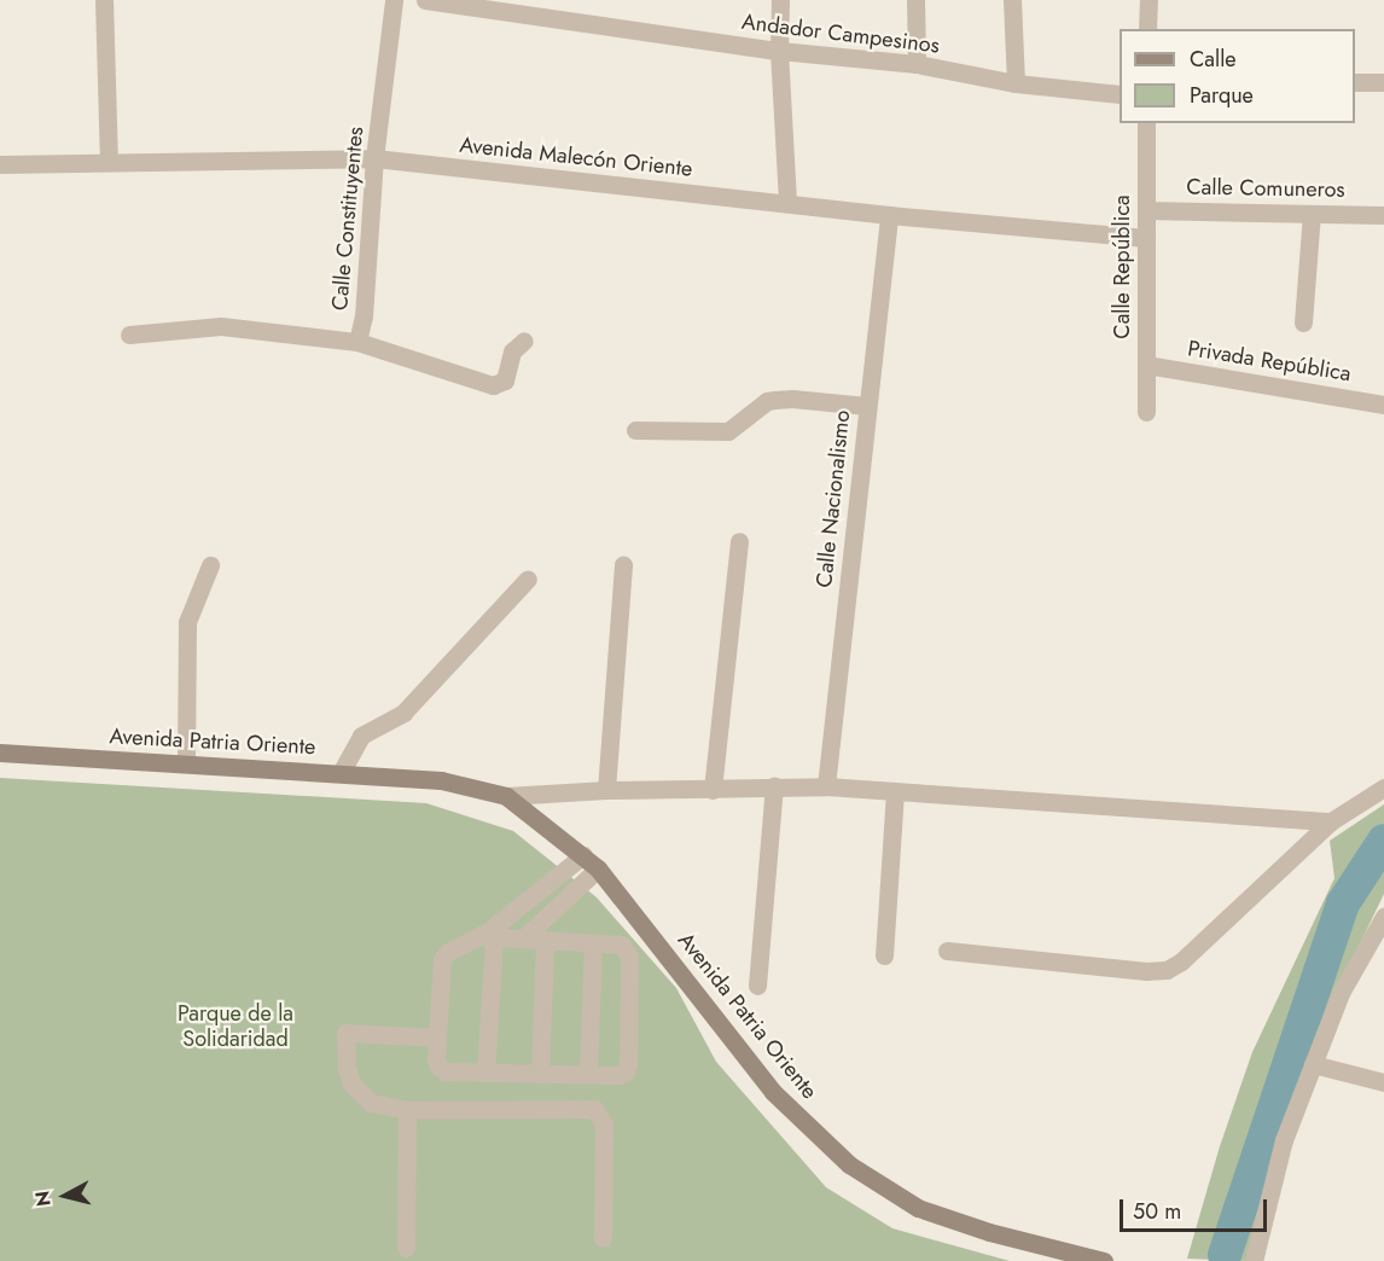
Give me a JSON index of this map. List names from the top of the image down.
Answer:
{
  "streets": {
    "street": [
      "Andador Campesinos",
      "Avenida Malecón Oriente",
      "Calle Comuneros",
      "Calle Constituyentes",
      "Calle República",
      "Privada República",
      "Calle Nacionalismo",
      "Avenida Patria Oriente"
    ]
  },
  "crossings": [
    ["Avenida Malecón Oriente", "Calle Constituyentes"],
    ["Avenida Malecón Oriente", "Calle República"],
    ["Avenida Malecón Oriente", "Calle Nacionalismo"],
    ["Calle Comuneros", "Calle República"],
    ["Calle República", "Privada República"],
    ["Calle Nacionalismo", "Avenida Patria Oriente"]
  ],
  "parks": ["Parque de la Solidaridad"],
  "legend": ["Calle", "Parque"],
  "scale_bar": "50 m",
  "north": "left"
}
